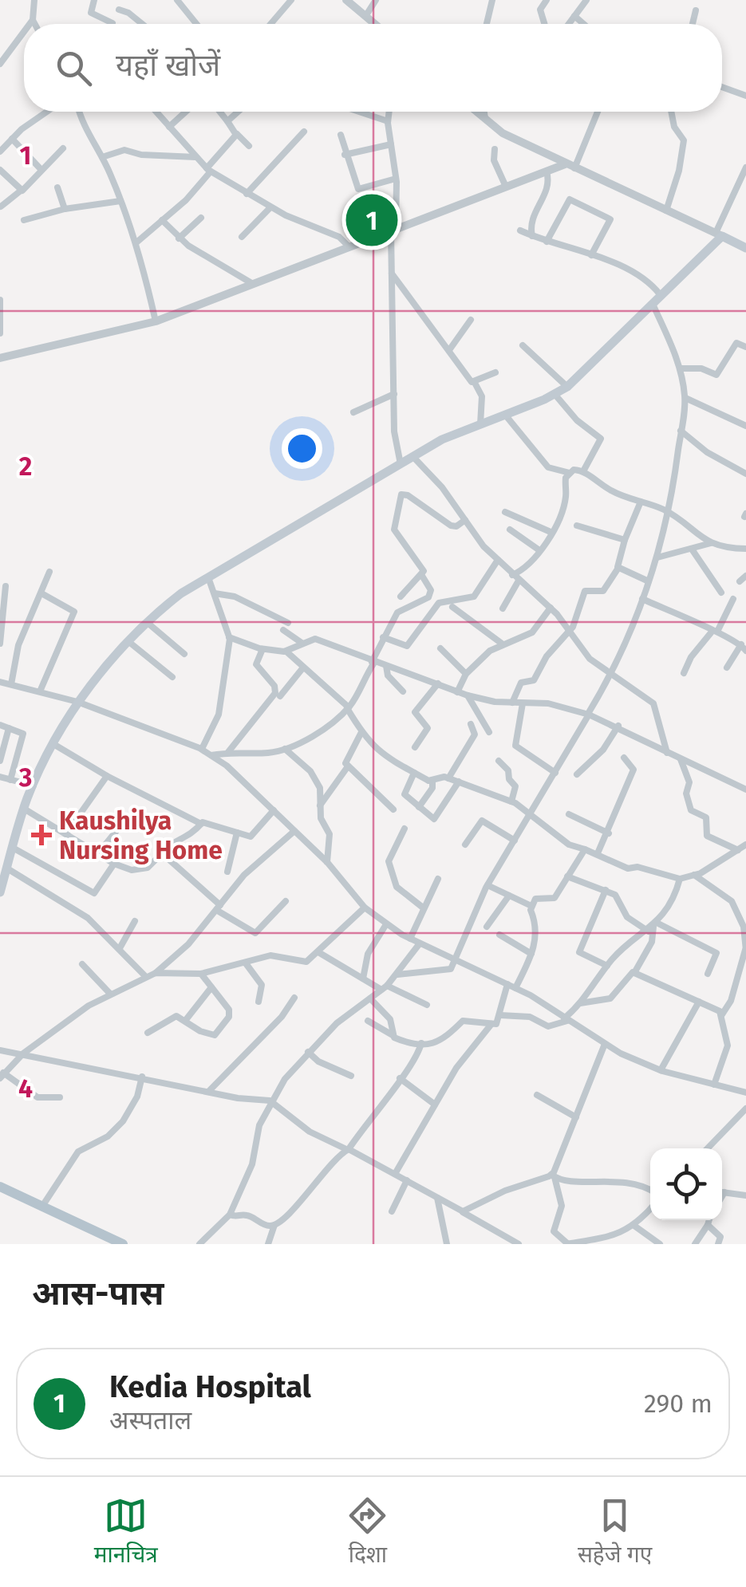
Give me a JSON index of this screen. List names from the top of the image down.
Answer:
{
  "places": {
    "health": ["Kaushilya Nursing Home"]
  },
  "page": {
    "search": "यहाँ खोजें",
    "pins": "1",
    "heading": "आस-पास",
    "list": [
      {
        "mark": "1",
        "name": "Kedia Hospital",
        "note": "अस्पताल",
        "value": "290 m"
      }
    ],
    "nav": ["मानचित्र", "दिशा", "सहेजे गए"]
  },
  "grid": {
    "rows": [
      "1",
      "2",
      "3",
      "4"
    ]
  }
}
